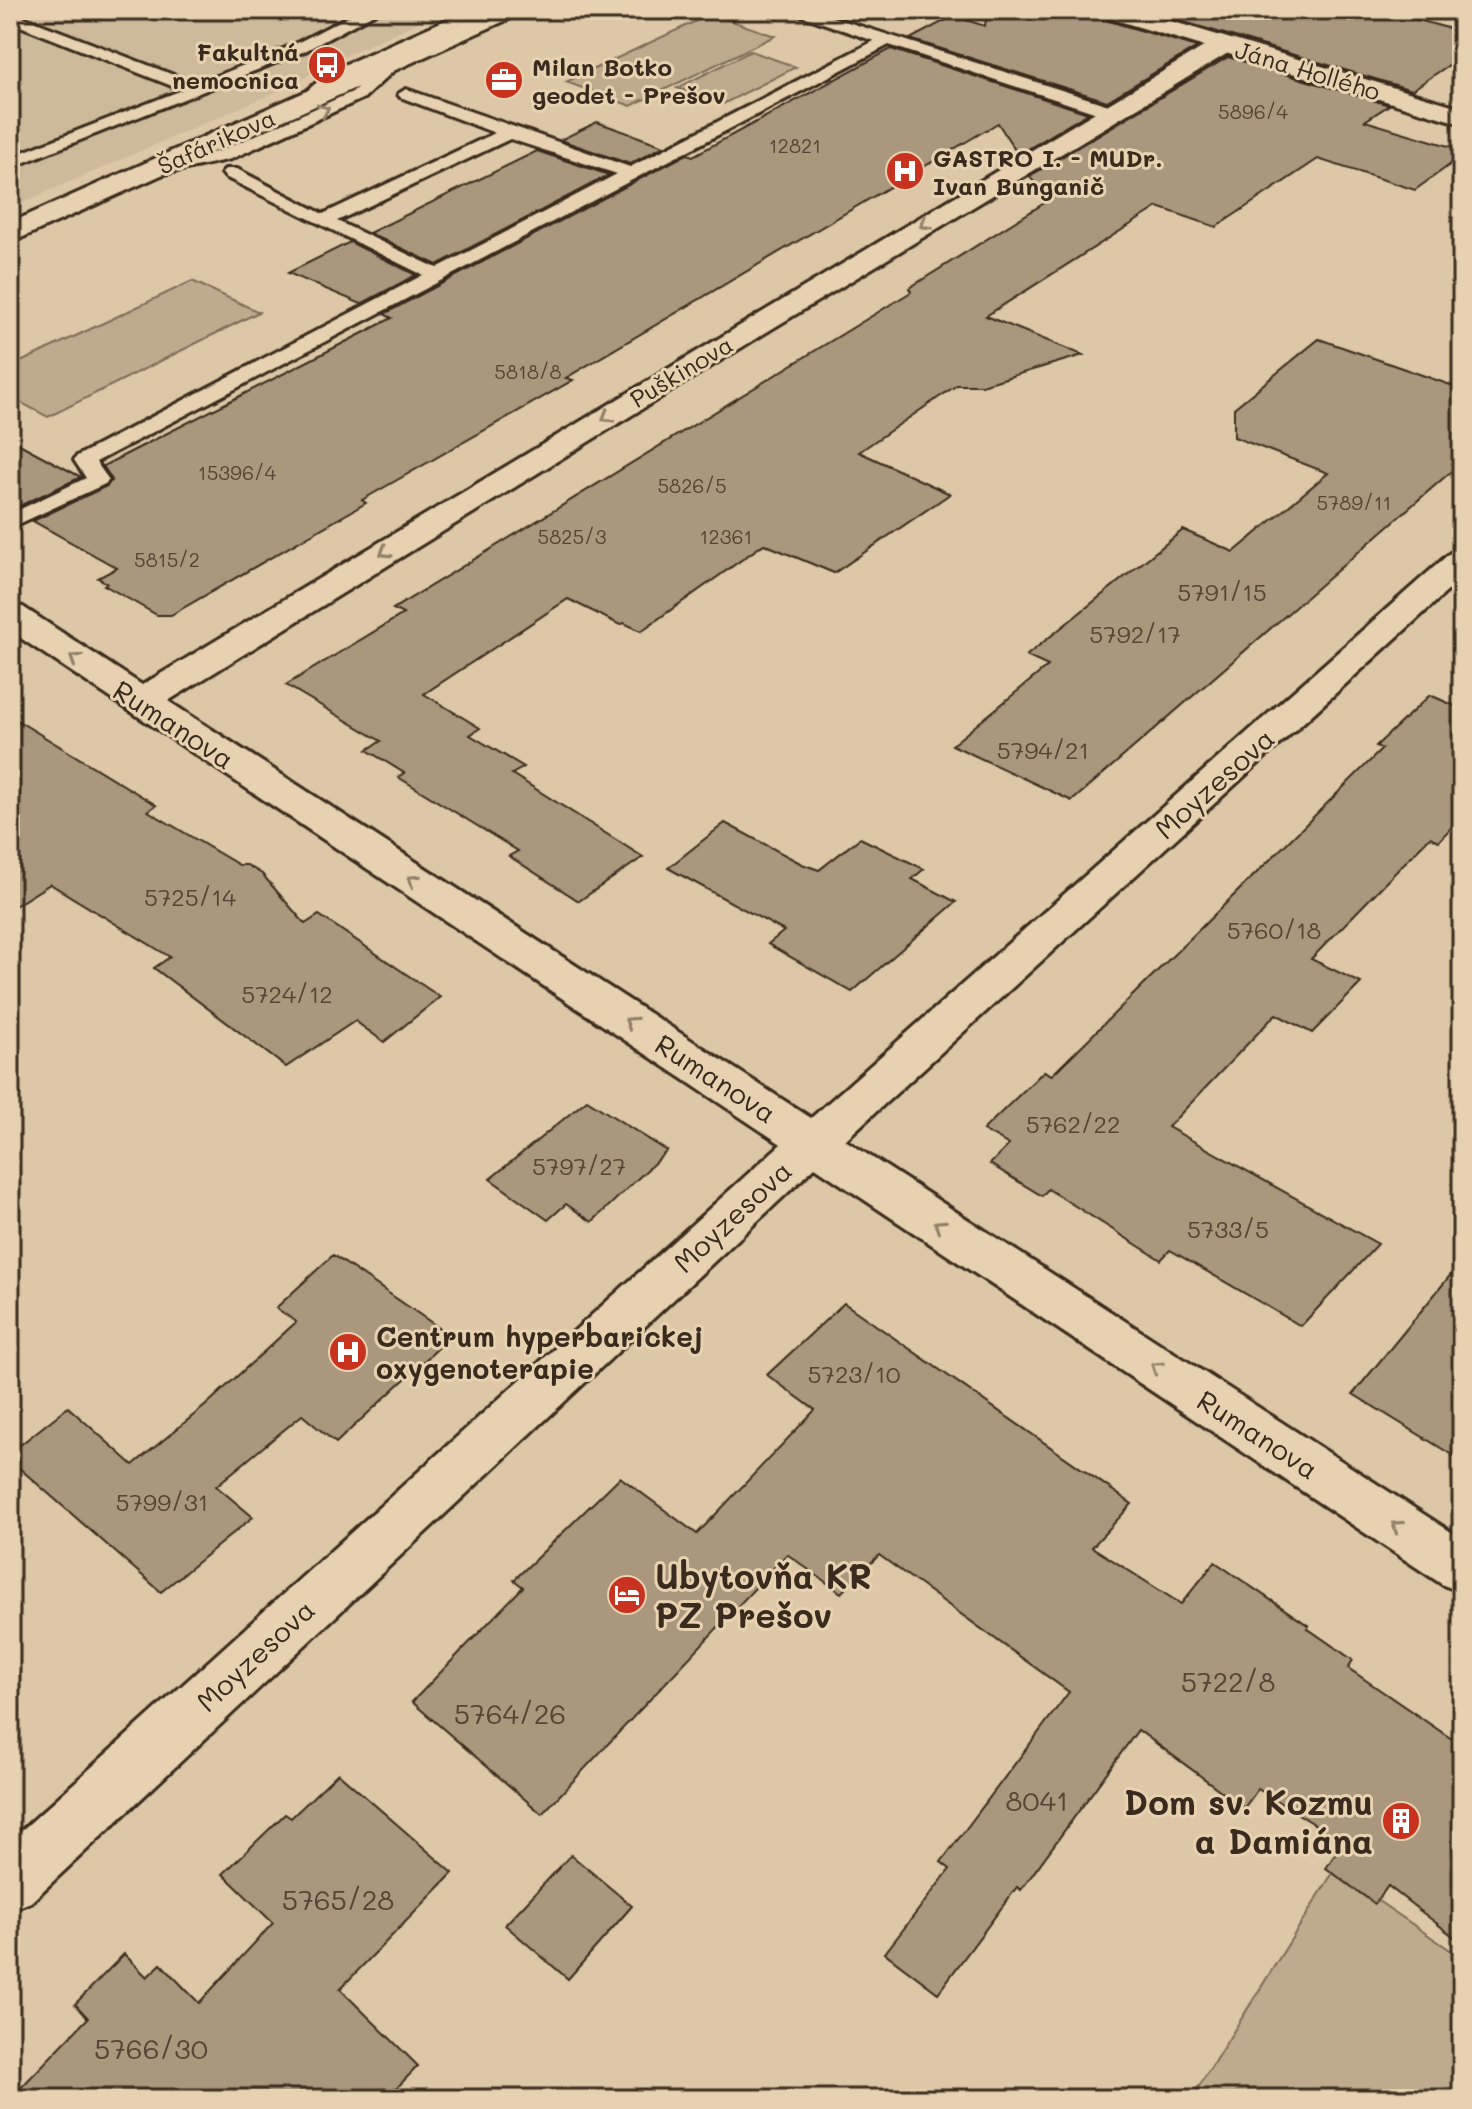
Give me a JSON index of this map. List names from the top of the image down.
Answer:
{
  "streets": {
    "street": [
      "Jána Hollého",
      "Šafárikova",
      "Puškinova",
      "Rumanova",
      "Moyzesova"
    ]
  },
  "crossings": [
    ["Jána Hollého", "Puškinova"],
    ["Puškinova", "Rumanova"],
    ["Rumanova", "Moyzesova"]
  ],
  "one_way": ["Puškinova", "Rumanova"],
  "places": {
    "bus stop": ["Fakultná nemocnica"],
    "office": ["Milan Botko geodet - Prešov"],
    "hospital": ["GASTRO I. - MUDr. Ivan Bunganič", "Centrum hyperbarickej oxygenoterapie"],
    "hotel": ["Ubytovňa KR PZ Prešov"],
    "building": ["Dom sv. Kozmu a Damiána"]
  },
  "house_numbers": [
    "5896/4",
    "12821",
    "5818/8",
    "15396/4",
    "5826/5",
    "5789/11",
    "5825/3",
    "12361",
    "5815/2",
    "5791/15",
    "5792/17",
    "5794/21",
    "5725/14",
    "5760/18",
    "5724/12",
    "5762/22",
    "5797/27",
    "5733/5",
    "5723/10",
    "5799/31",
    "5722/8",
    "5764/26",
    "8041",
    "5765/28",
    "5766/30"
  ]
}
